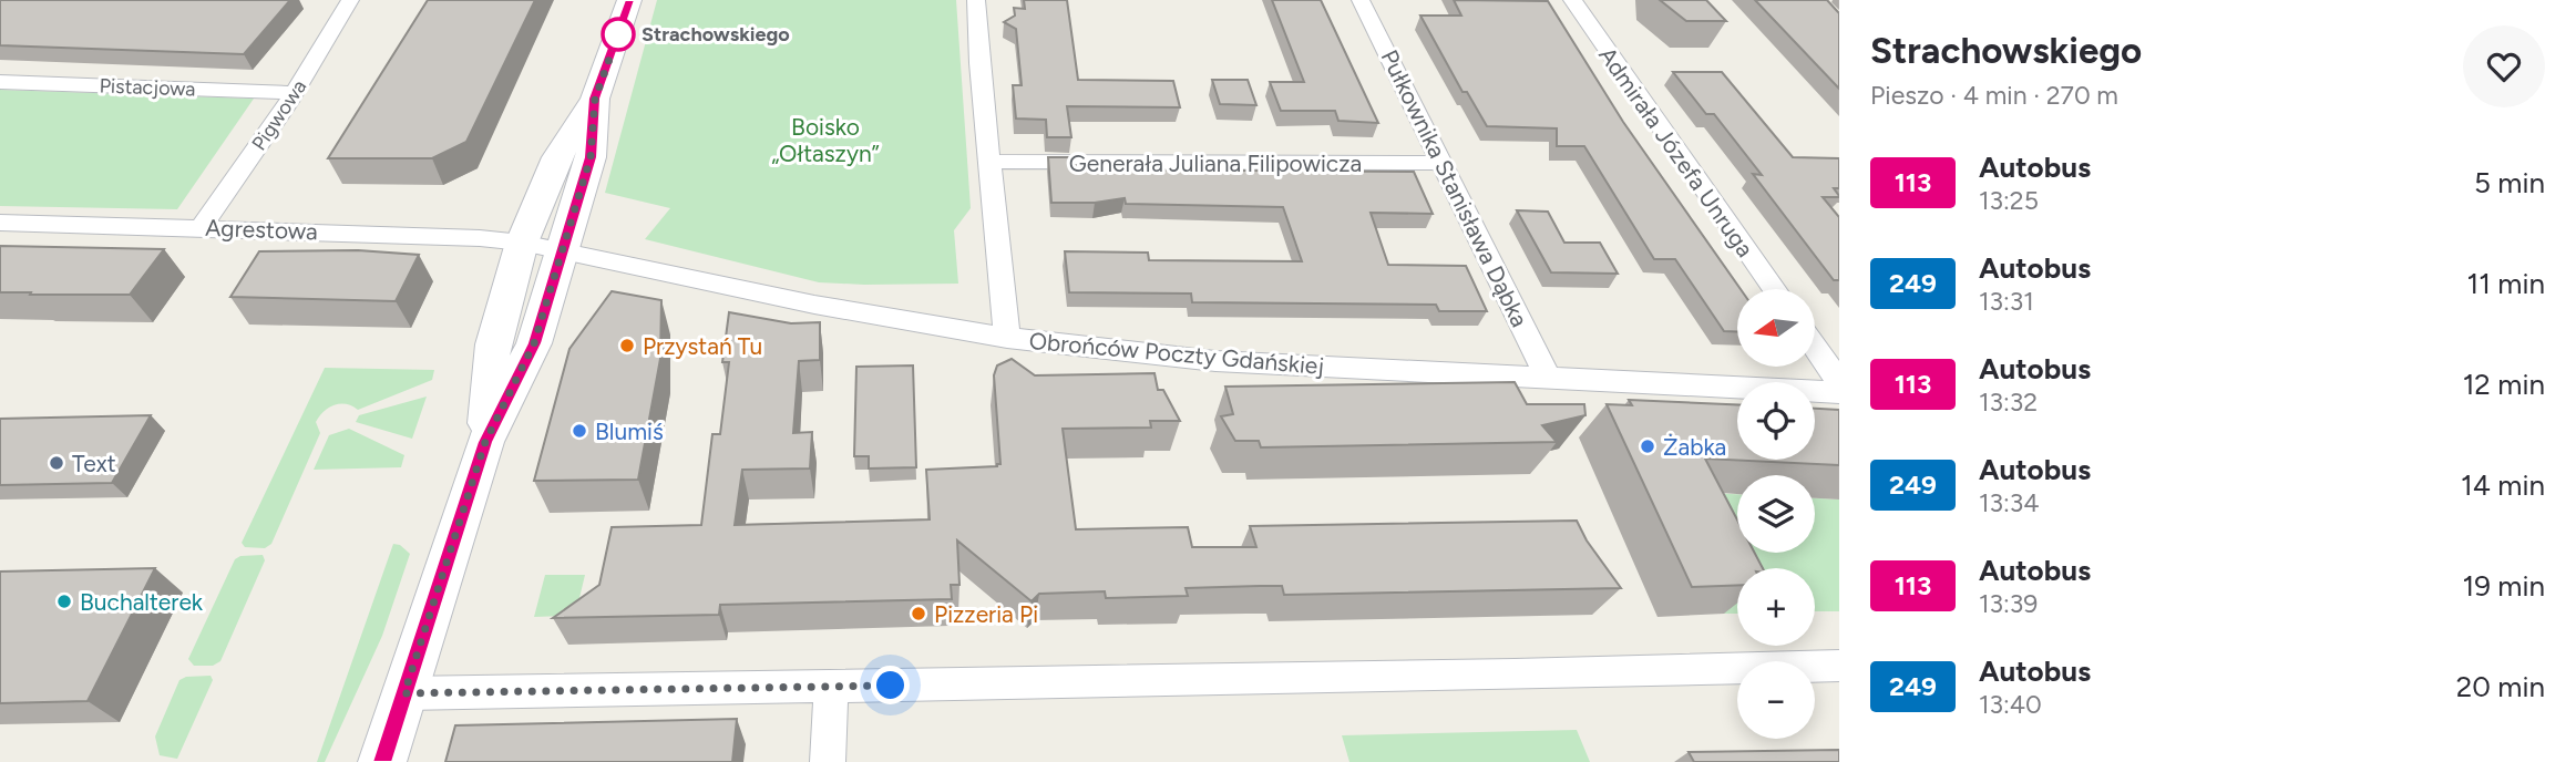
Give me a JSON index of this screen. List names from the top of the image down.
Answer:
{
  "streets": {
    "street": [
      "Pistacjowa",
      "Pigwowa",
      "Admirała Józefa Unruga",
      "Generała Juliana Filipowicza",
      "Pułkownika Stanisława Dąbka",
      "Agrestowa",
      "Obrońców Poczty Gdańskiej"
    ]
  },
  "crossings": [
    ["Pistacjowa", "Pigwowa"],
    ["Pigwowa", "Agrestowa"],
    ["Generała Juliana Filipowicza", "Pułkownika Stanisława Dąbka"],
    ["Pułkownika Stanisława Dąbka", "Obrońców Poczty Gdańskiej"],
    ["Agrestowa", "Obrońców Poczty Gdańskiej"]
  ],
  "parks": ["Boisko „Ołtaszyn”"],
  "places": [
    "Strachowskiego",
    "Przystań Tu",
    "Blumiś",
    "Żabka",
    "Text",
    "Buchalterek",
    "Pizzeria Pi"
  ],
  "lines": ["bus line 113"],
  "north": "left",
  "page": {
    "heading": ["Strachowskiego", "Pieszo · 4 min · 270 m"],
    "list": [
      {
        "mark": "113",
        "name": "Autobus",
        "note": "13:25",
        "value": "5 min"
      },
      {
        "mark": "249",
        "name": "Autobus",
        "note": "13:31",
        "value": "11 min"
      },
      {
        "mark": "113",
        "name": "Autobus",
        "note": "13:32",
        "value": "12 min"
      },
      {
        "mark": "249",
        "name": "Autobus",
        "note": "13:34",
        "value": "14 min"
      },
      {
        "mark": "113",
        "name": "Autobus",
        "note": "13:39",
        "value": "19 min"
      },
      {
        "mark": "249",
        "name": "Autobus",
        "note": "13:40",
        "value": "20 min"
      }
    ],
    "map_buttons": ["+", "−"]
  }
}
